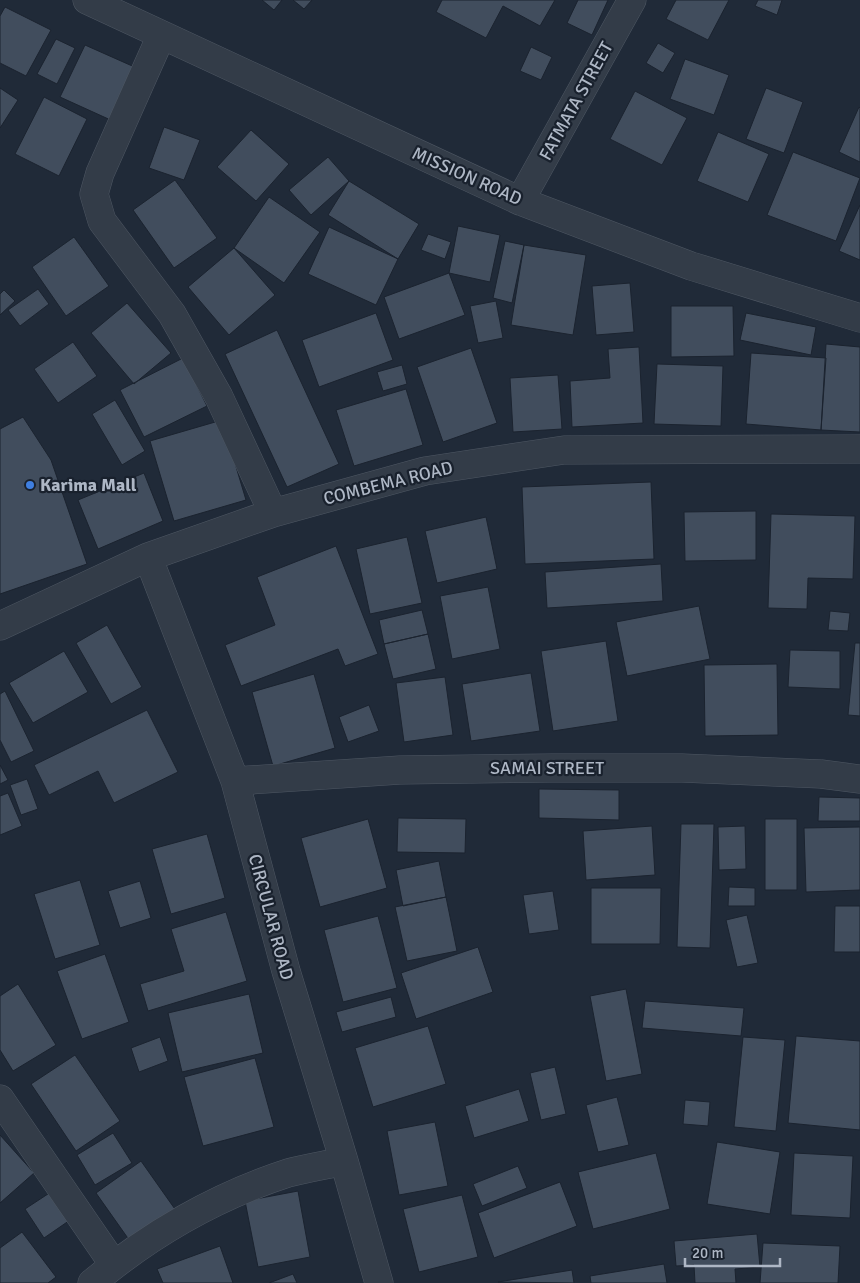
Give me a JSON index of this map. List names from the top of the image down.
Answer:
{
  "streets": {
    "street": [
      "FATMATA STREET",
      "MISSION ROAD",
      "COMBEMA ROAD",
      "SAMAI STREET",
      "CIRCULAR ROAD"
    ]
  },
  "crossings": [
    ["FATMATA STREET", "MISSION ROAD"],
    ["COMBEMA ROAD", "CIRCULAR ROAD"],
    ["SAMAI STREET", "CIRCULAR ROAD"]
  ],
  "places": ["Karima Mall"],
  "scale_bar": "20 m"
}
